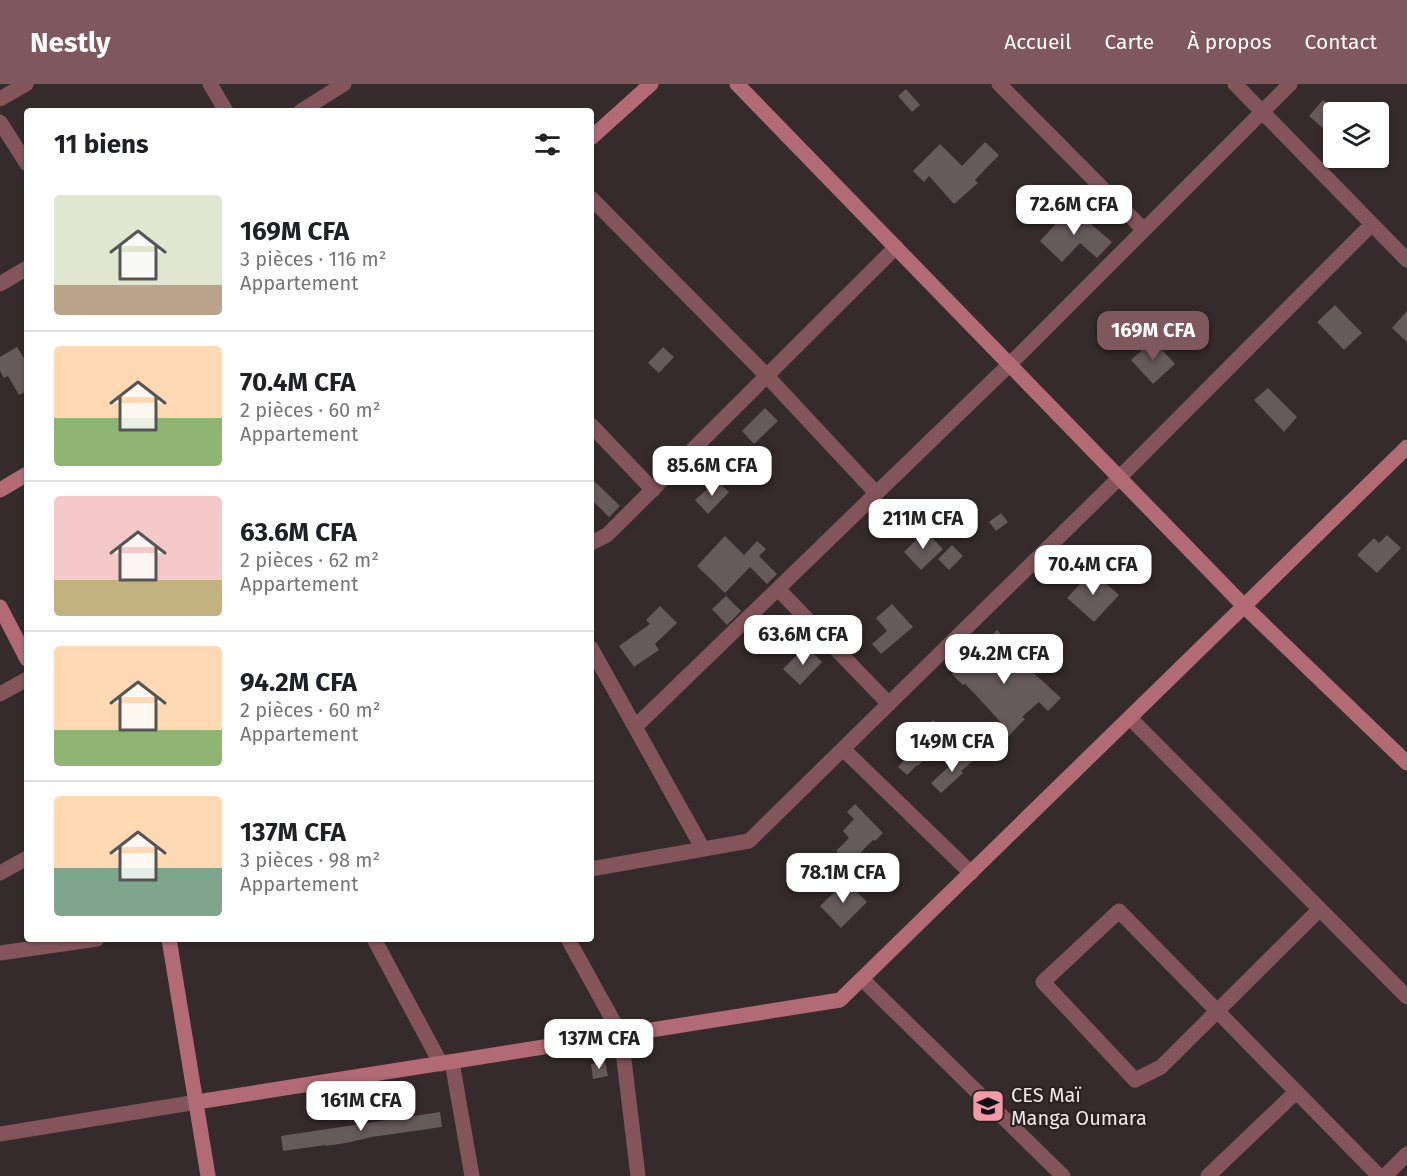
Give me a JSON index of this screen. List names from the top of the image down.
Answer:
{
  "places": {
    "school or university": ["CES Maï Manga Oumara"]
  },
  "page": {
    "header": "Nestly",
    "nav": [
      "Accueil",
      "Carte",
      "À propos",
      "Contact"
    ],
    "heading": "11 biens",
    "list": [
      {
        "name": "169M CFA",
        "note": "3 pièces · 116 m² · Appartement"
      },
      {
        "name": "70.4M CFA",
        "note": "2 pièces · 60 m² · Appartement"
      },
      {
        "name": "63.6M CFA",
        "note": "2 pièces · 62 m² · Appartement"
      },
      {
        "name": "94.2M CFA",
        "note": "2 pièces · 60 m² · Appartement"
      },
      {
        "name": "137M CFA",
        "note": "3 pièces · 98 m² · Appartement"
      }
    ],
    "price": [
      "72.6M CFA",
      "169M CFA",
      "85.6M CFA",
      "211M CFA",
      "70.4M CFA",
      "63.6M CFA",
      "94.2M CFA",
      "149M CFA",
      "78.1M CFA",
      "137M CFA",
      "161M CFA"
    ]
  }
}
